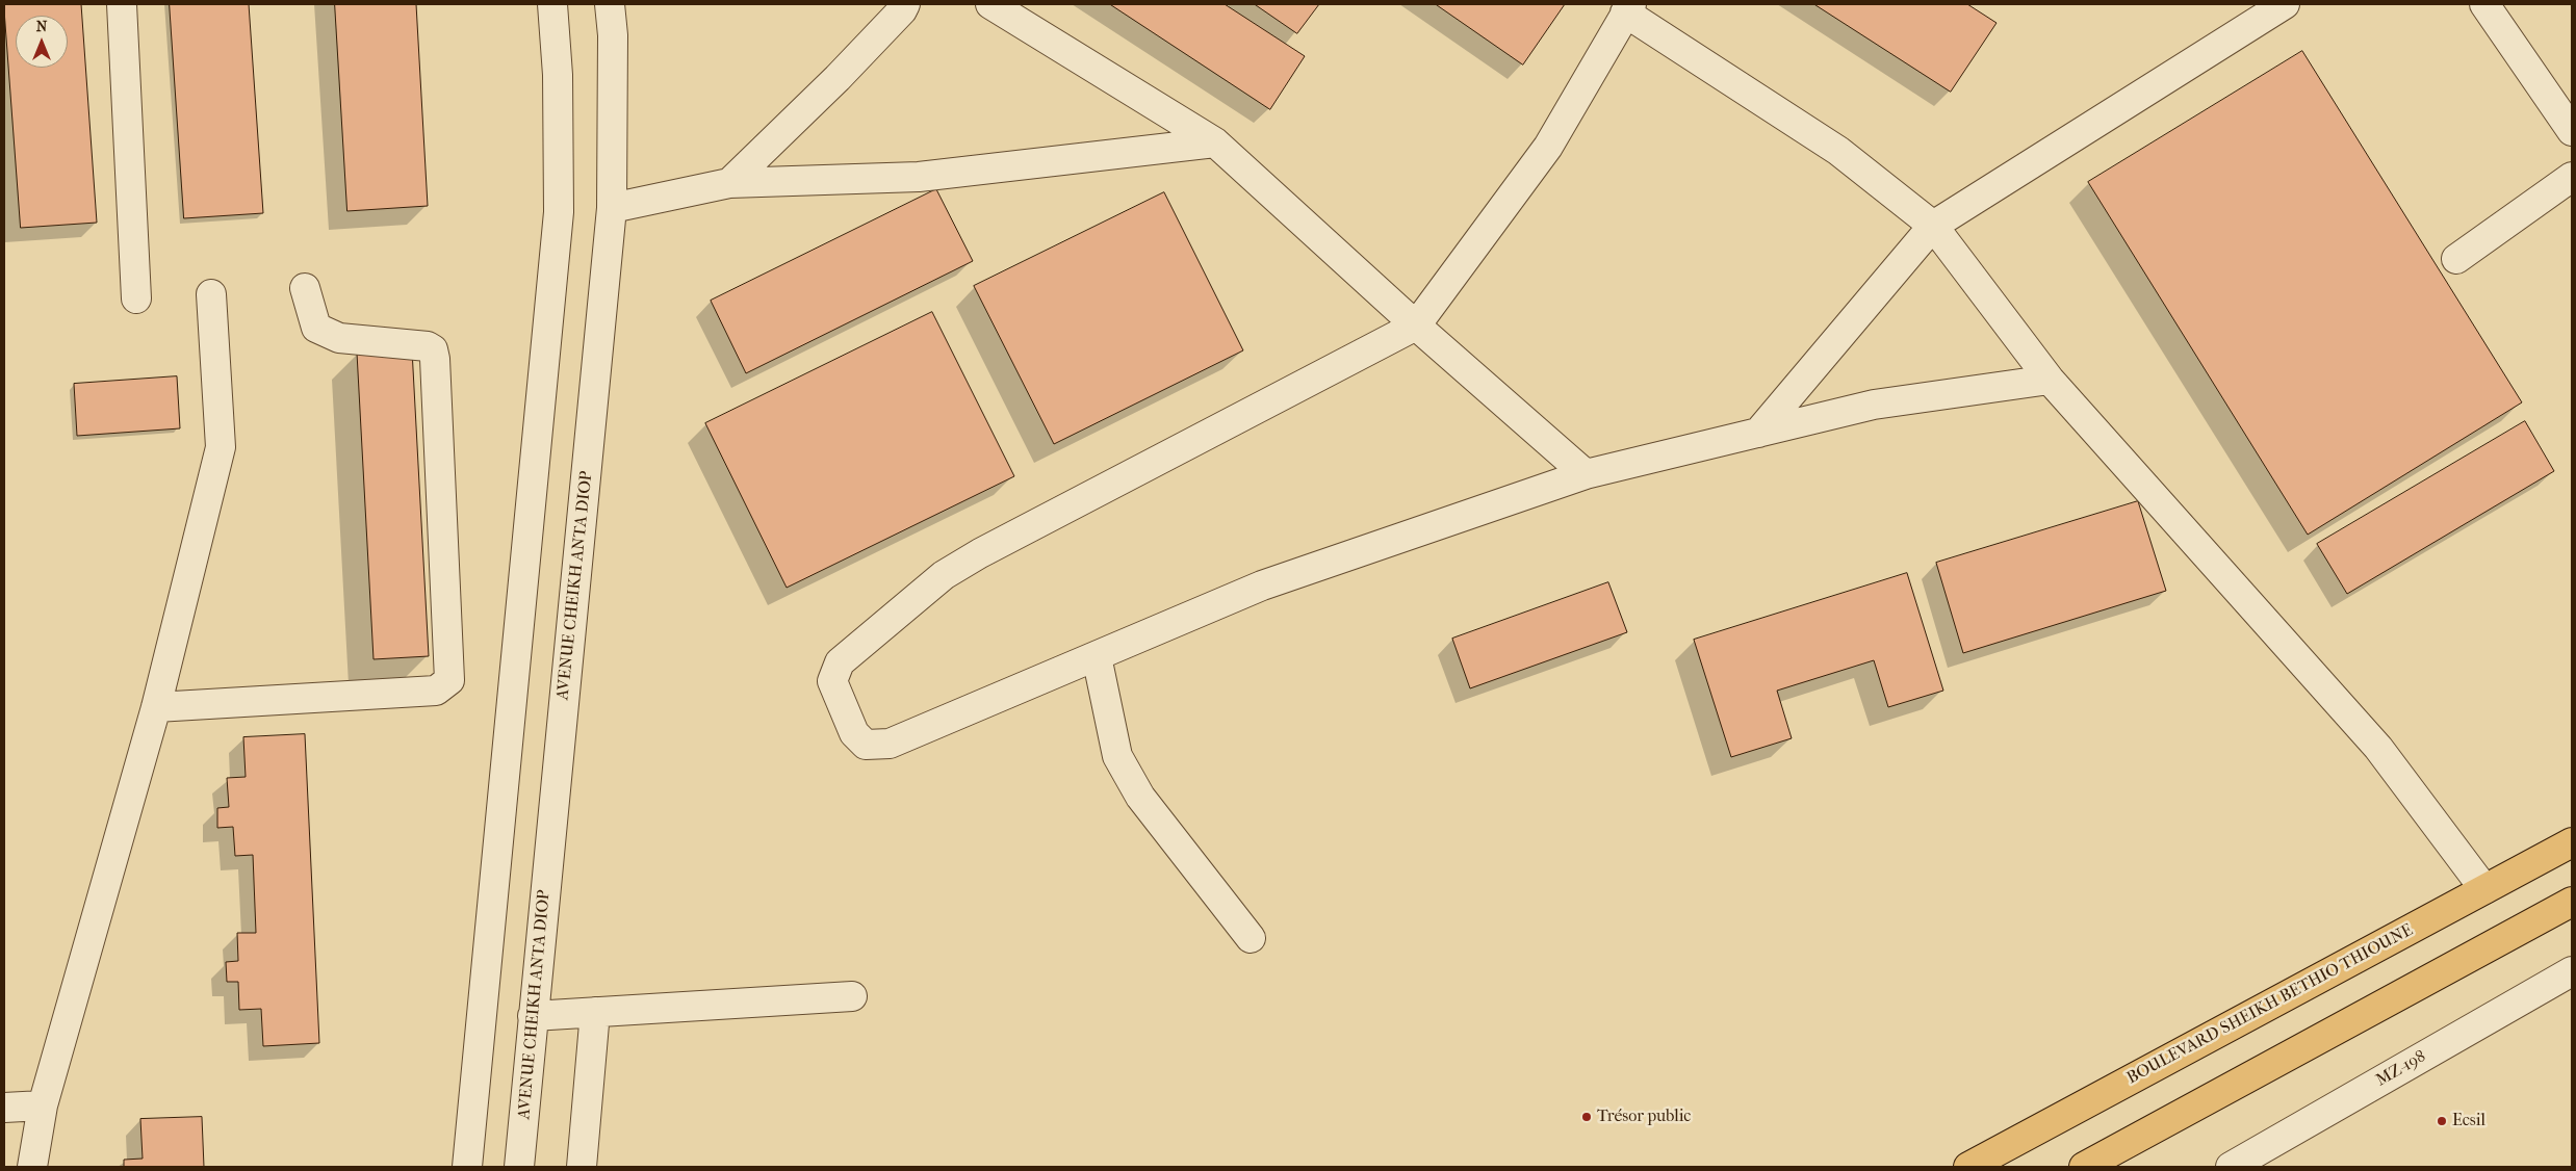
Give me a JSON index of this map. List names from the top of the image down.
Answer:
{
  "streets": {
    "main road": ["BOULEVARD SHEIKH BETHIO THIOUNE"],
    "street": ["AVENUE CHEIKH ANTA DIOP", "MZ-198"]
  },
  "places": ["Trésor public", "Ecsil"],
  "north": "top"
}
